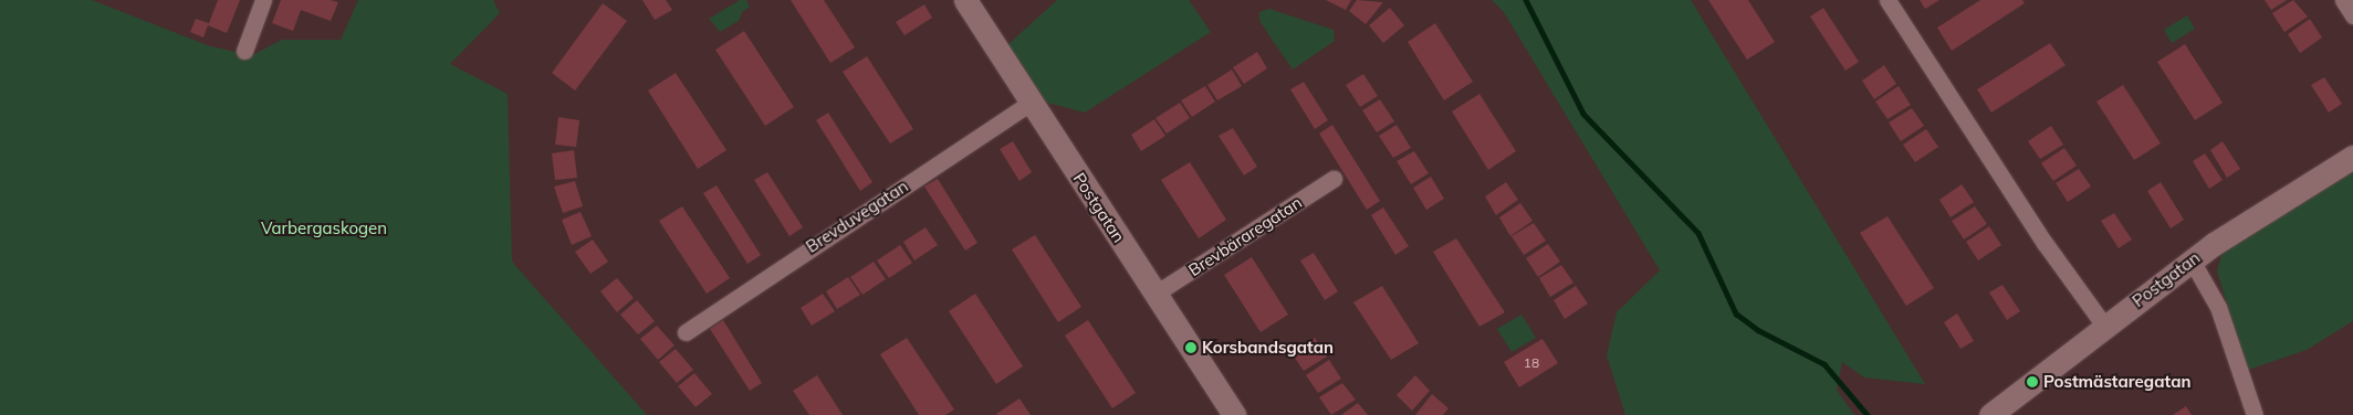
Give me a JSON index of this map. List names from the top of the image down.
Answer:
{
  "streets": {
    "street": ["Postgatan", "Brevduvegatan", "Brevbäraregatan"]
  },
  "crossings": [
    ["Postgatan", "Brevduvegatan"],
    ["Postgatan", "Brevbäraregatan"]
  ],
  "parks": ["Varbergaskogen"],
  "places": ["Korsbandsgatan", "Postmästaregatan"],
  "house_numbers": ["18"]
}
